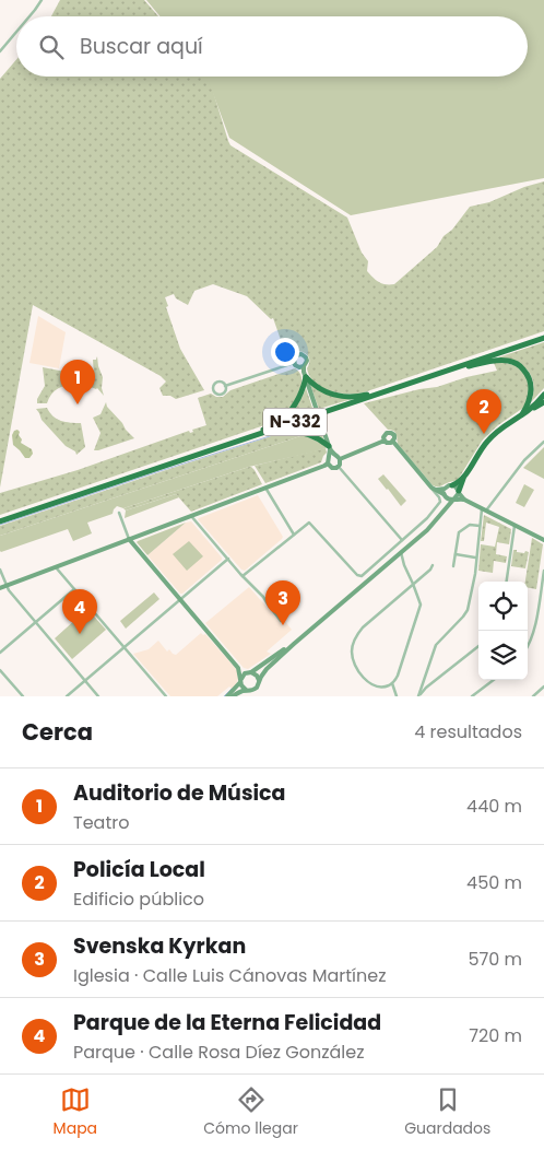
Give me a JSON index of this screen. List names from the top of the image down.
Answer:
{
  "streets": {
    "highway": ["N-332"]
  },
  "page": {
    "search": "Buscar aquí",
    "pins": [
      "1",
      "2",
      "3",
      "4"
    ],
    "heading": ["Cerca", "4 resultados"],
    "list": [
      {
        "mark": "1",
        "name": "Auditorio de Música",
        "note": "Teatro",
        "value": "440 m"
      },
      {
        "mark": "2",
        "name": "Policía Local",
        "note": "Edificio público",
        "value": "450 m"
      },
      {
        "mark": "3",
        "name": "Svenska Kyrkan",
        "note": "Iglesia · Calle Luis Cánovas Martínez",
        "value": "570 m"
      },
      {
        "mark": "4",
        "name": "Parque de la Eterna Felicidad",
        "note": "Parque · Calle Rosa Díez González",
        "value": "720 m"
      }
    ],
    "nav": ["Mapa", "Cómo llegar", "Guardados"]
  }
}
